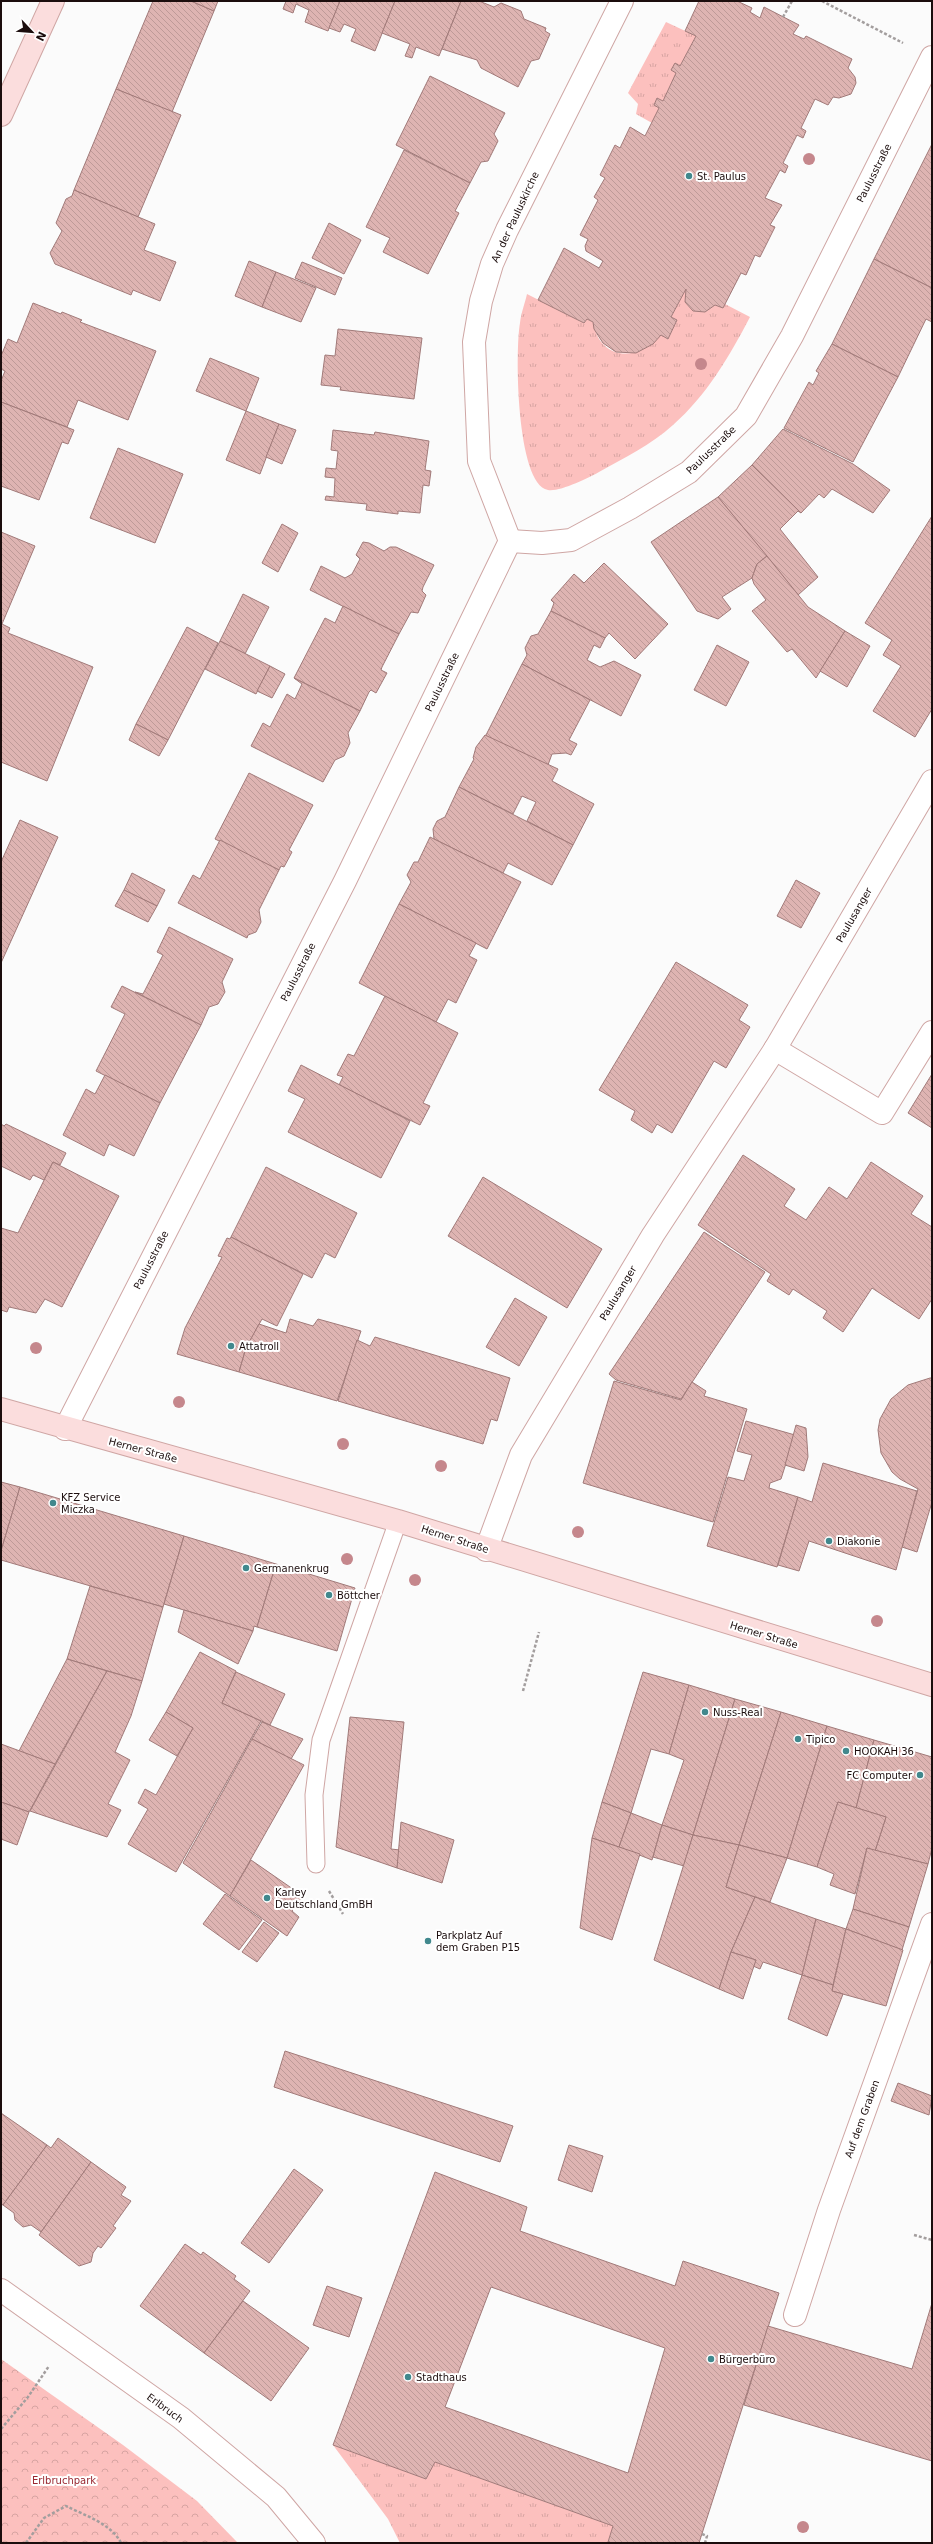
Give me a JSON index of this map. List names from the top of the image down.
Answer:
{
  "streets": {
    "main road": ["Herner Straße"],
    "street": [
      "Paulusstraße",
      "An der Pauluskirche",
      "Paulusanger",
      "Auf dem Graben",
      "Erlbruch"
    ]
  },
  "crossings": [
    ["Paulusstraße", "An der Pauluskirche"],
    ["Paulusstraße", "Herner Straße"],
    ["Paulusanger", "Herner Straße"]
  ],
  "parks": ["Erlbruchpark"],
  "places": [
    "St. Paulus",
    "Attatroll",
    "KFZ Service Miczka",
    "Diakonie",
    "Germanenkrug",
    "Böttcher",
    "Nuss-Real",
    "Tipico",
    "HOOKAH 36",
    "FC Computer",
    "Karley Deutschland GmBH",
    "Parkplatz Auf dem Graben P15",
    "Bürgerbüro",
    "Stadthaus"
  ],
  "north": "bottom right"
}
